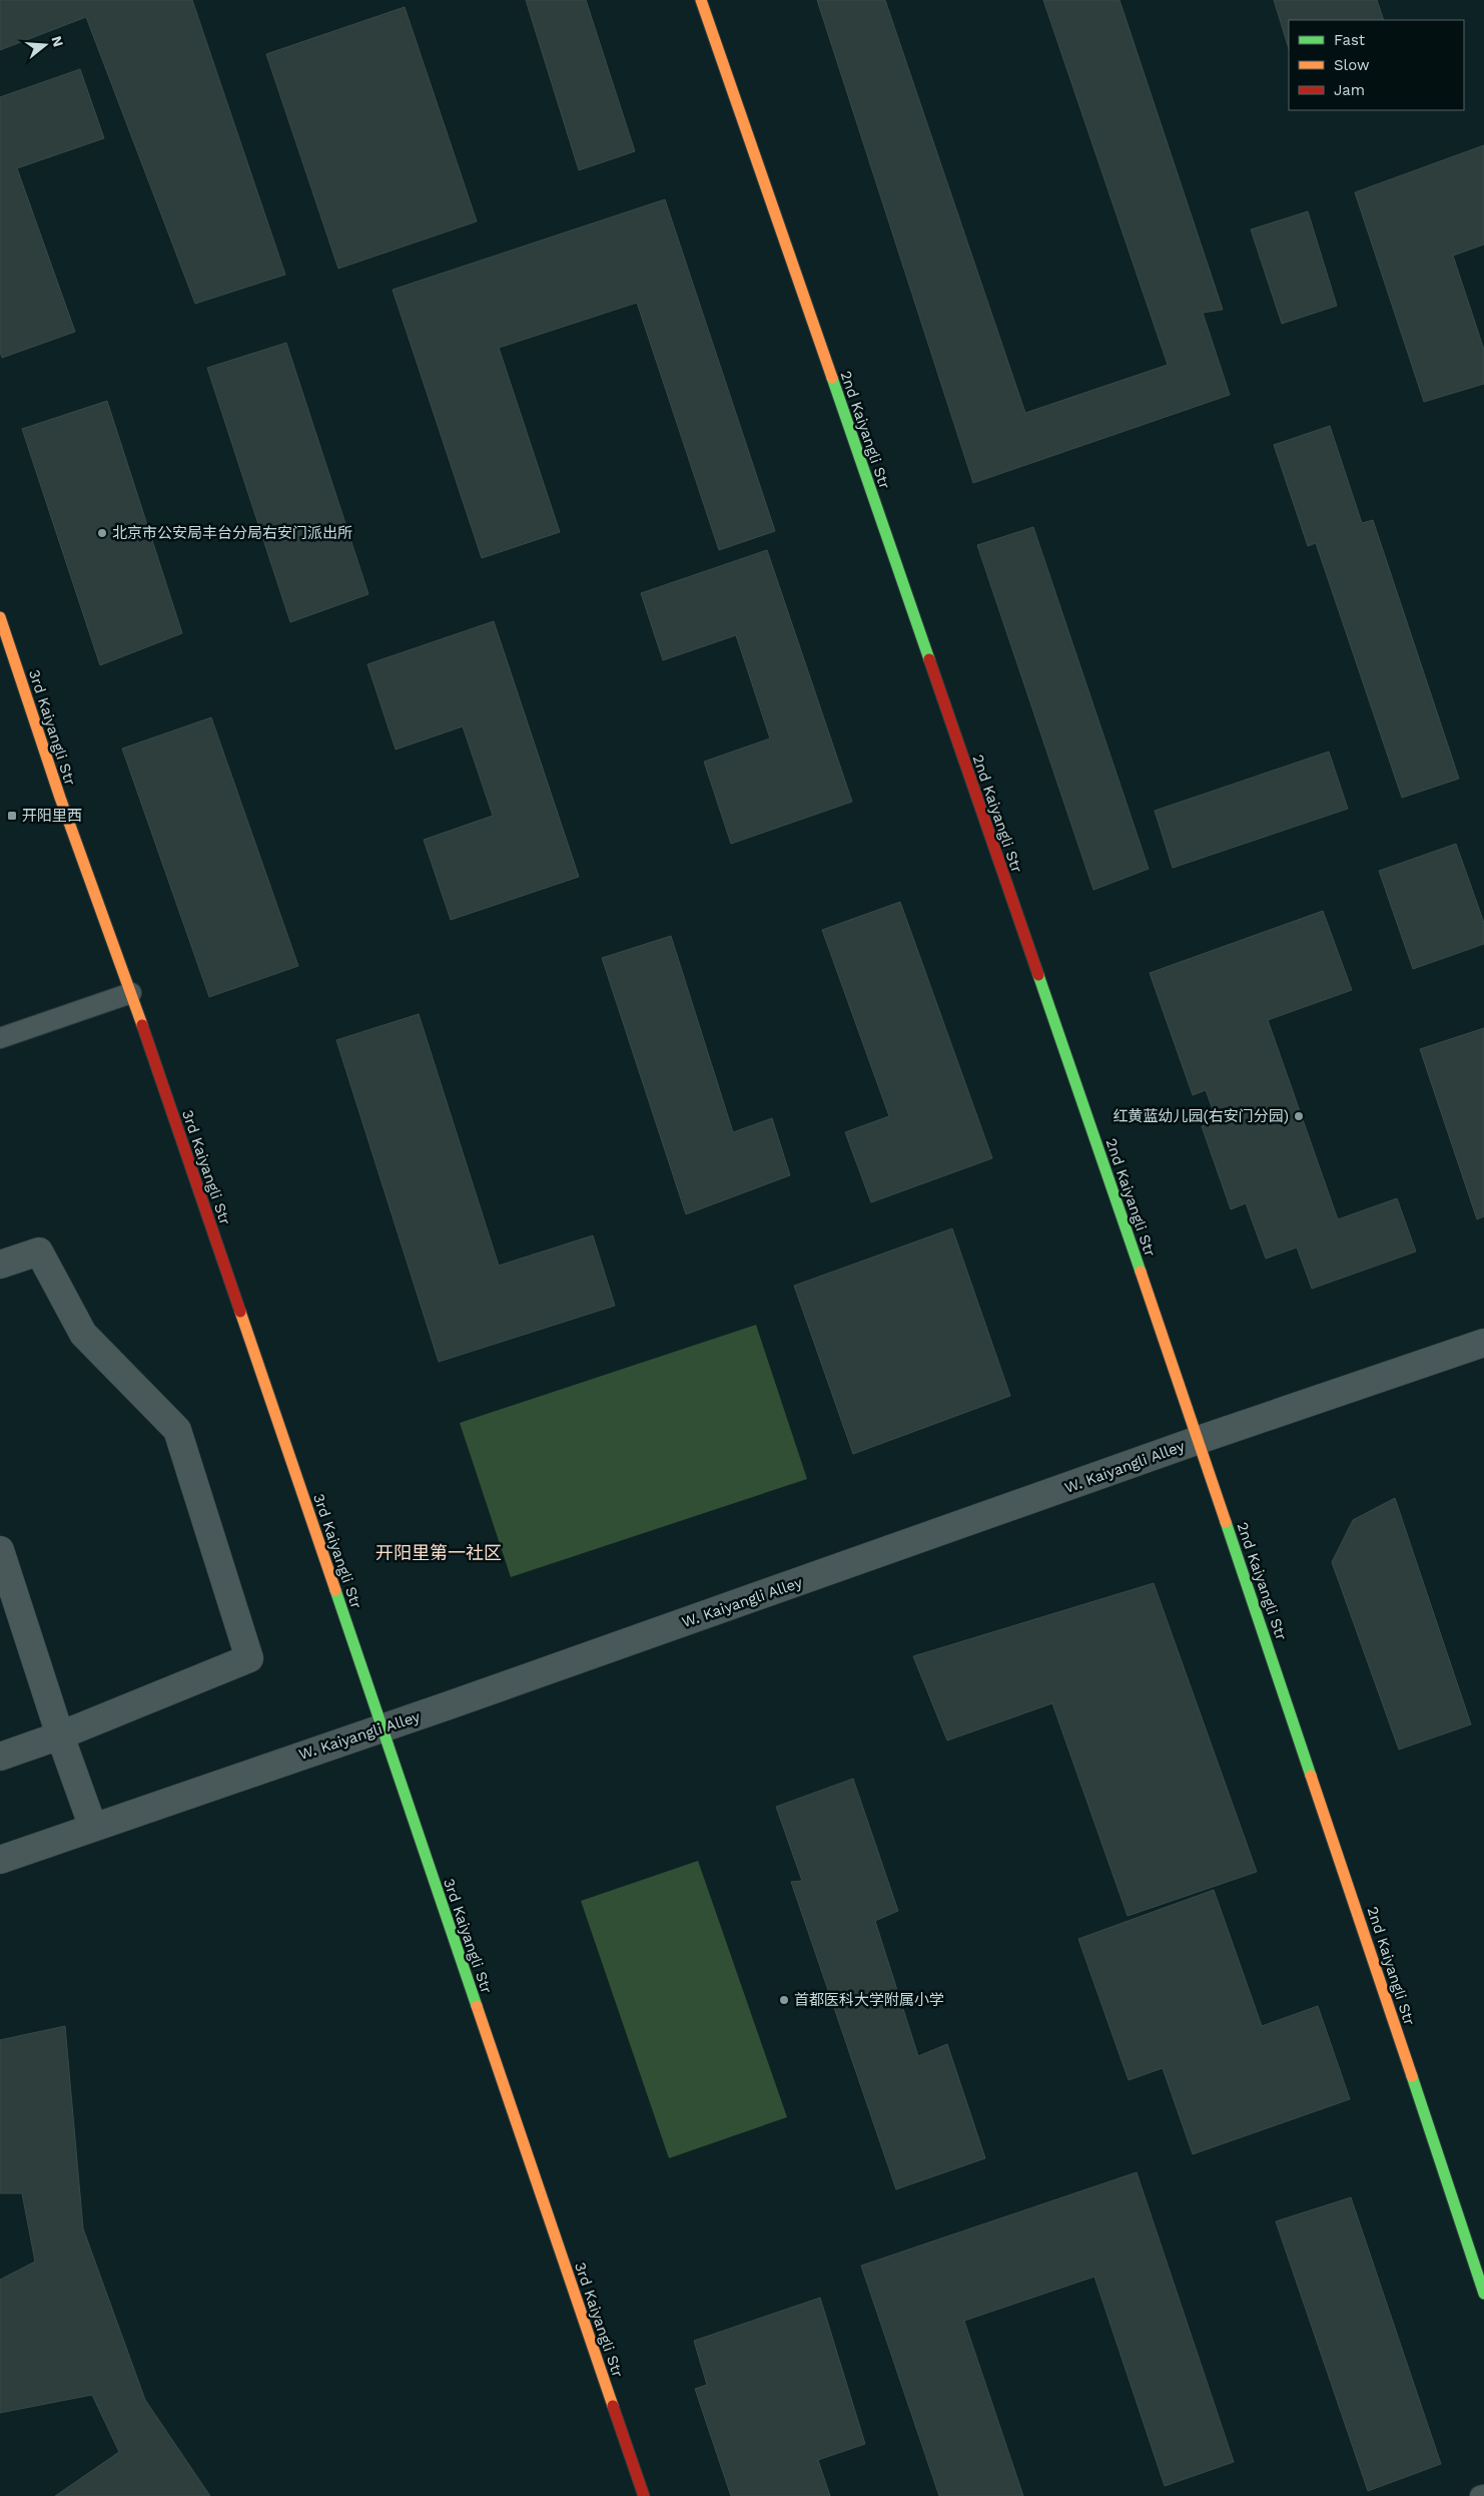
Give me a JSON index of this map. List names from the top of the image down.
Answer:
{
  "streets": {
    "street": ["2nd Kaiyangli Str", "3rd Kaiyangli Str", "W. Kaiyangli Alley"]
  },
  "crossings": [
    ["2nd Kaiyangli Str", "W. Kaiyangli Alley"],
    ["3rd Kaiyangli Str", "W. Kaiyangli Alley"]
  ],
  "districts": ["开阳里第一社区"],
  "places": {
    "other": ["北京市公安局丰台分局右安门派出所", "红黄蓝幼儿园(右安门分园)", "首都医科大学附属小学"],
    "transit": ["开阳里西"]
  },
  "legend": ["Fast", "Slow", "Jam"],
  "north": "right"
}
